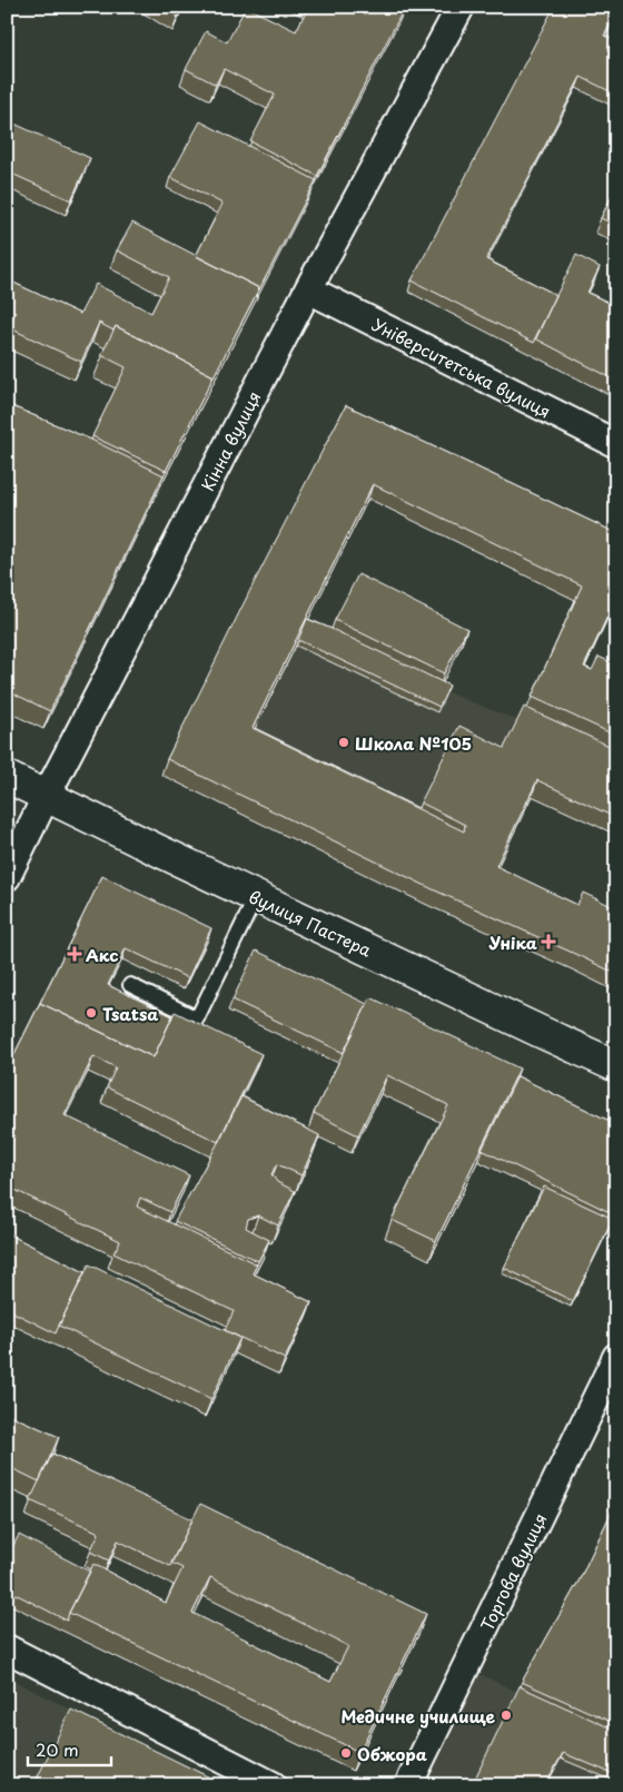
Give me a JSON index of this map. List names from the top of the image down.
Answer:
{
  "streets": {
    "street": [
      "Університетська вулиця",
      "Кінна вулиця",
      "вулиця Пастера",
      "Торгова вулиця"
    ]
  },
  "crossings": [
    ["Університетська вулиця", "Кінна вулиця"],
    ["Кінна вулиця", "вулиця Пастера"]
  ],
  "places": {
    "other": [
      "Школа №105",
      "Tsatsa",
      "Медичне училище",
      "Обжора"
    ],
    "health": ["Уніка", "Акс"]
  },
  "scale_bar": "20 m"
}
